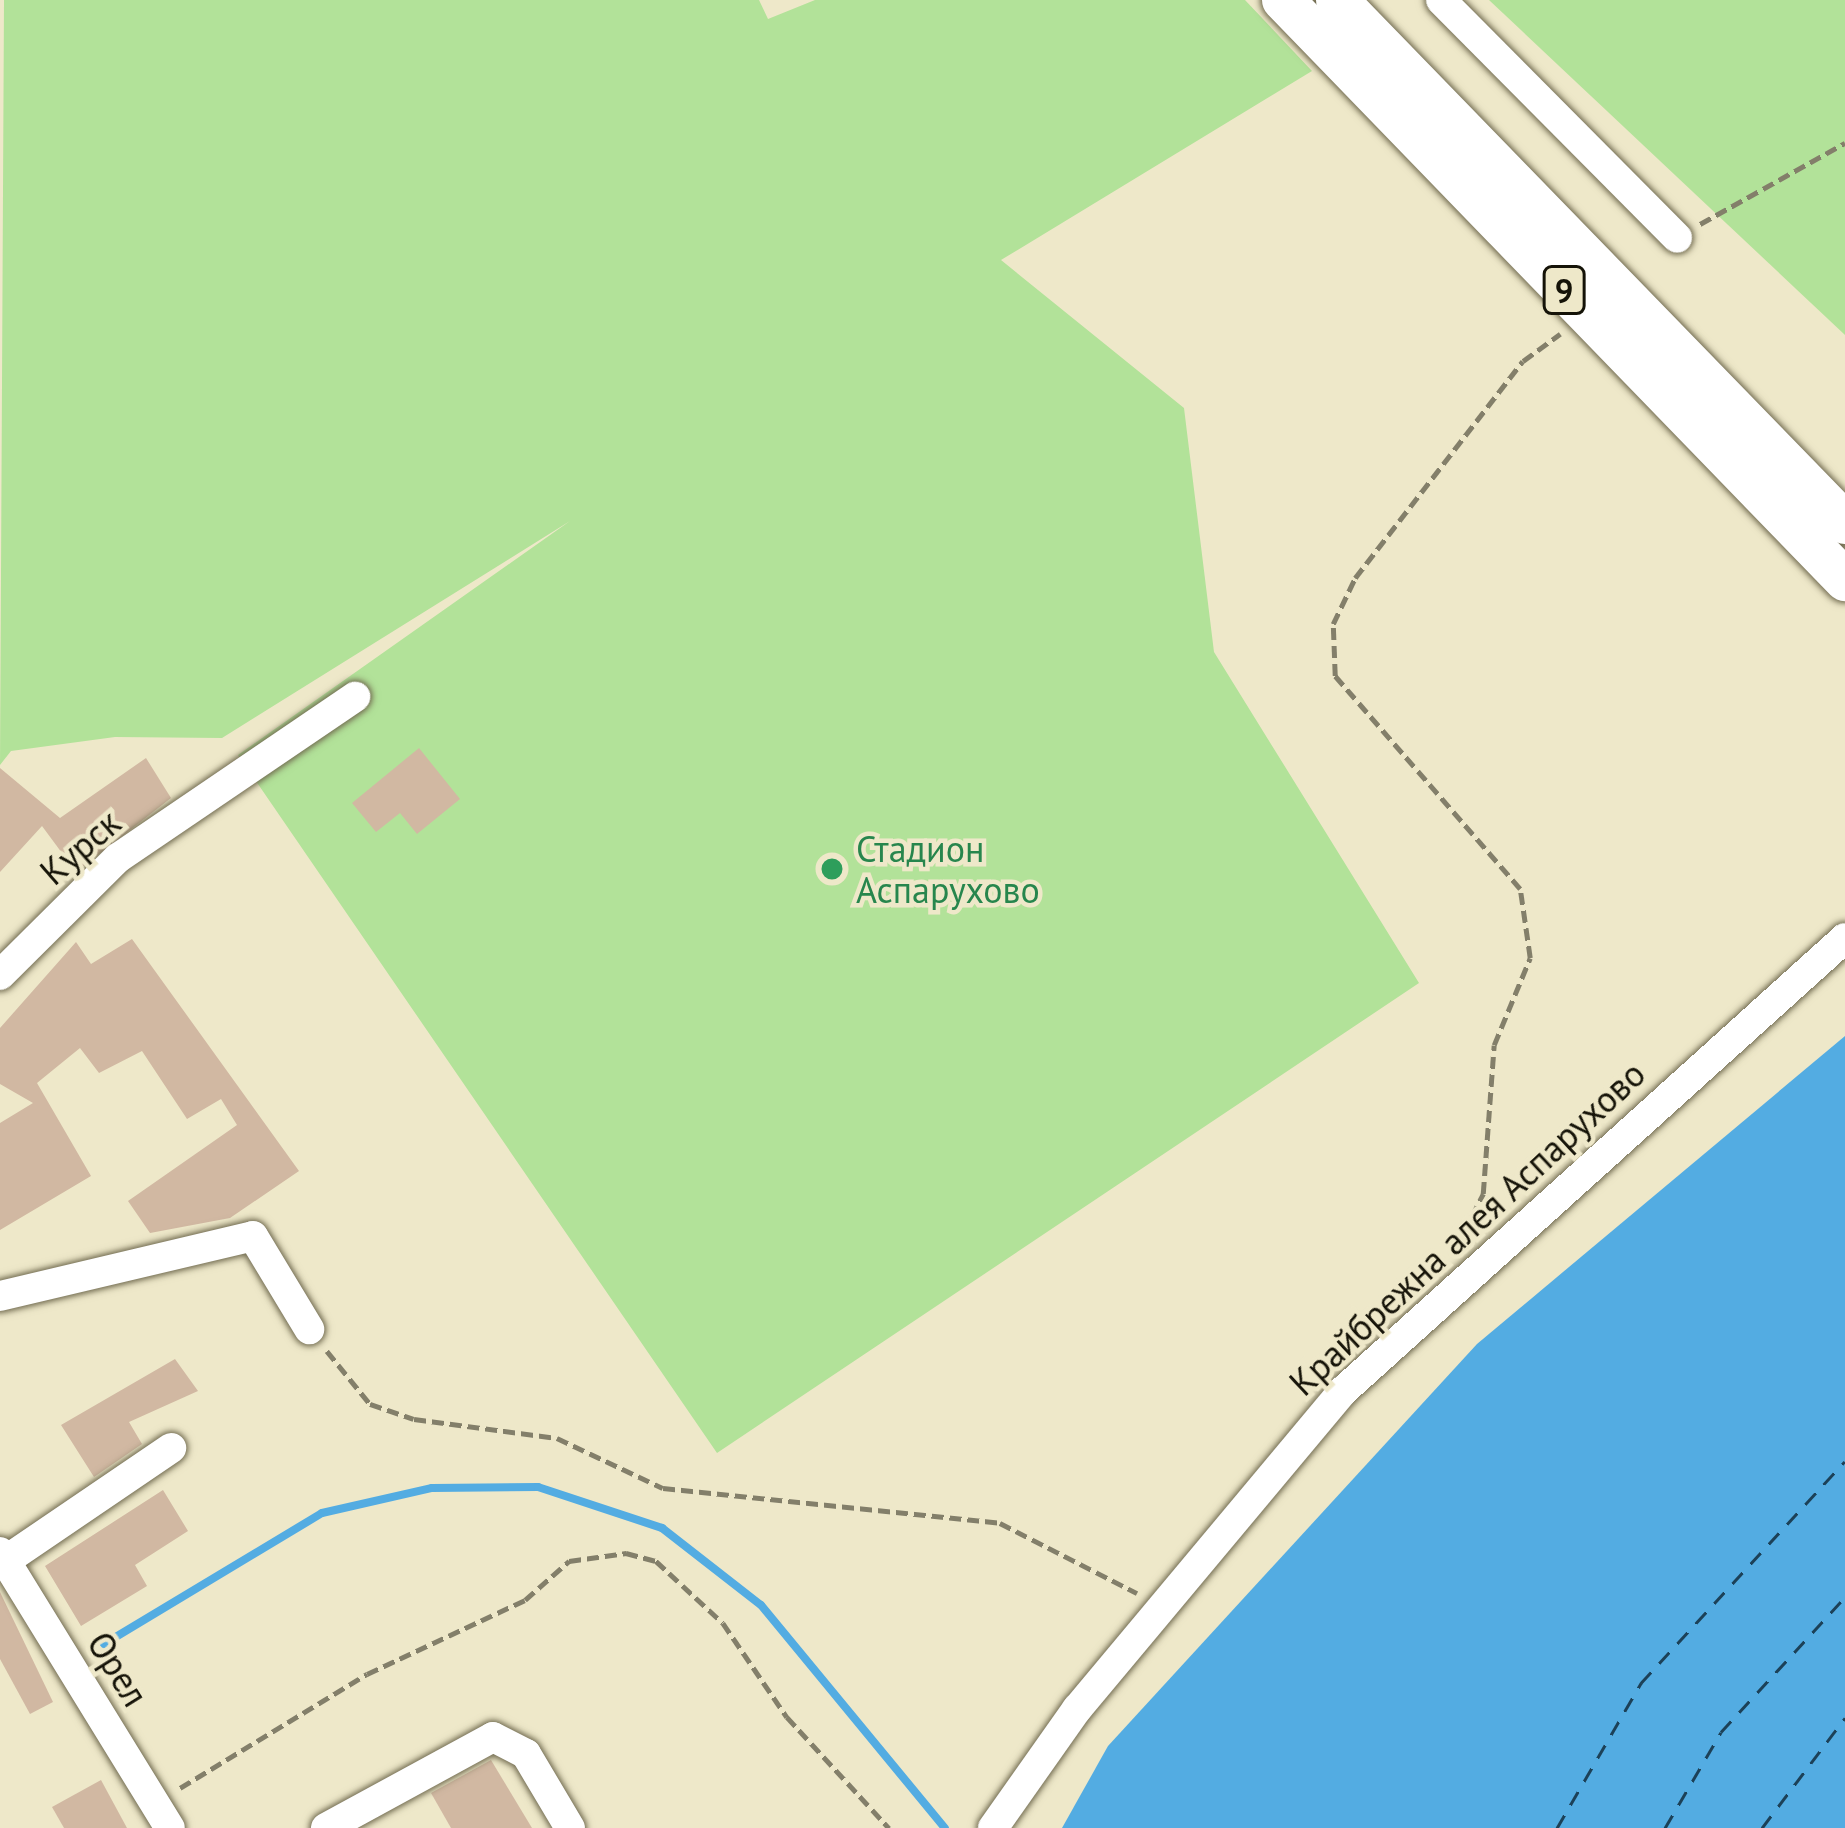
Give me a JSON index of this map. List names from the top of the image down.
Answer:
{
  "streets": {
    "highway": ["9"],
    "street": ["Курск", "Крайбрежна алея Аспарухово", "Орел"]
  },
  "places": ["Стадион Аспарухово"]
}
